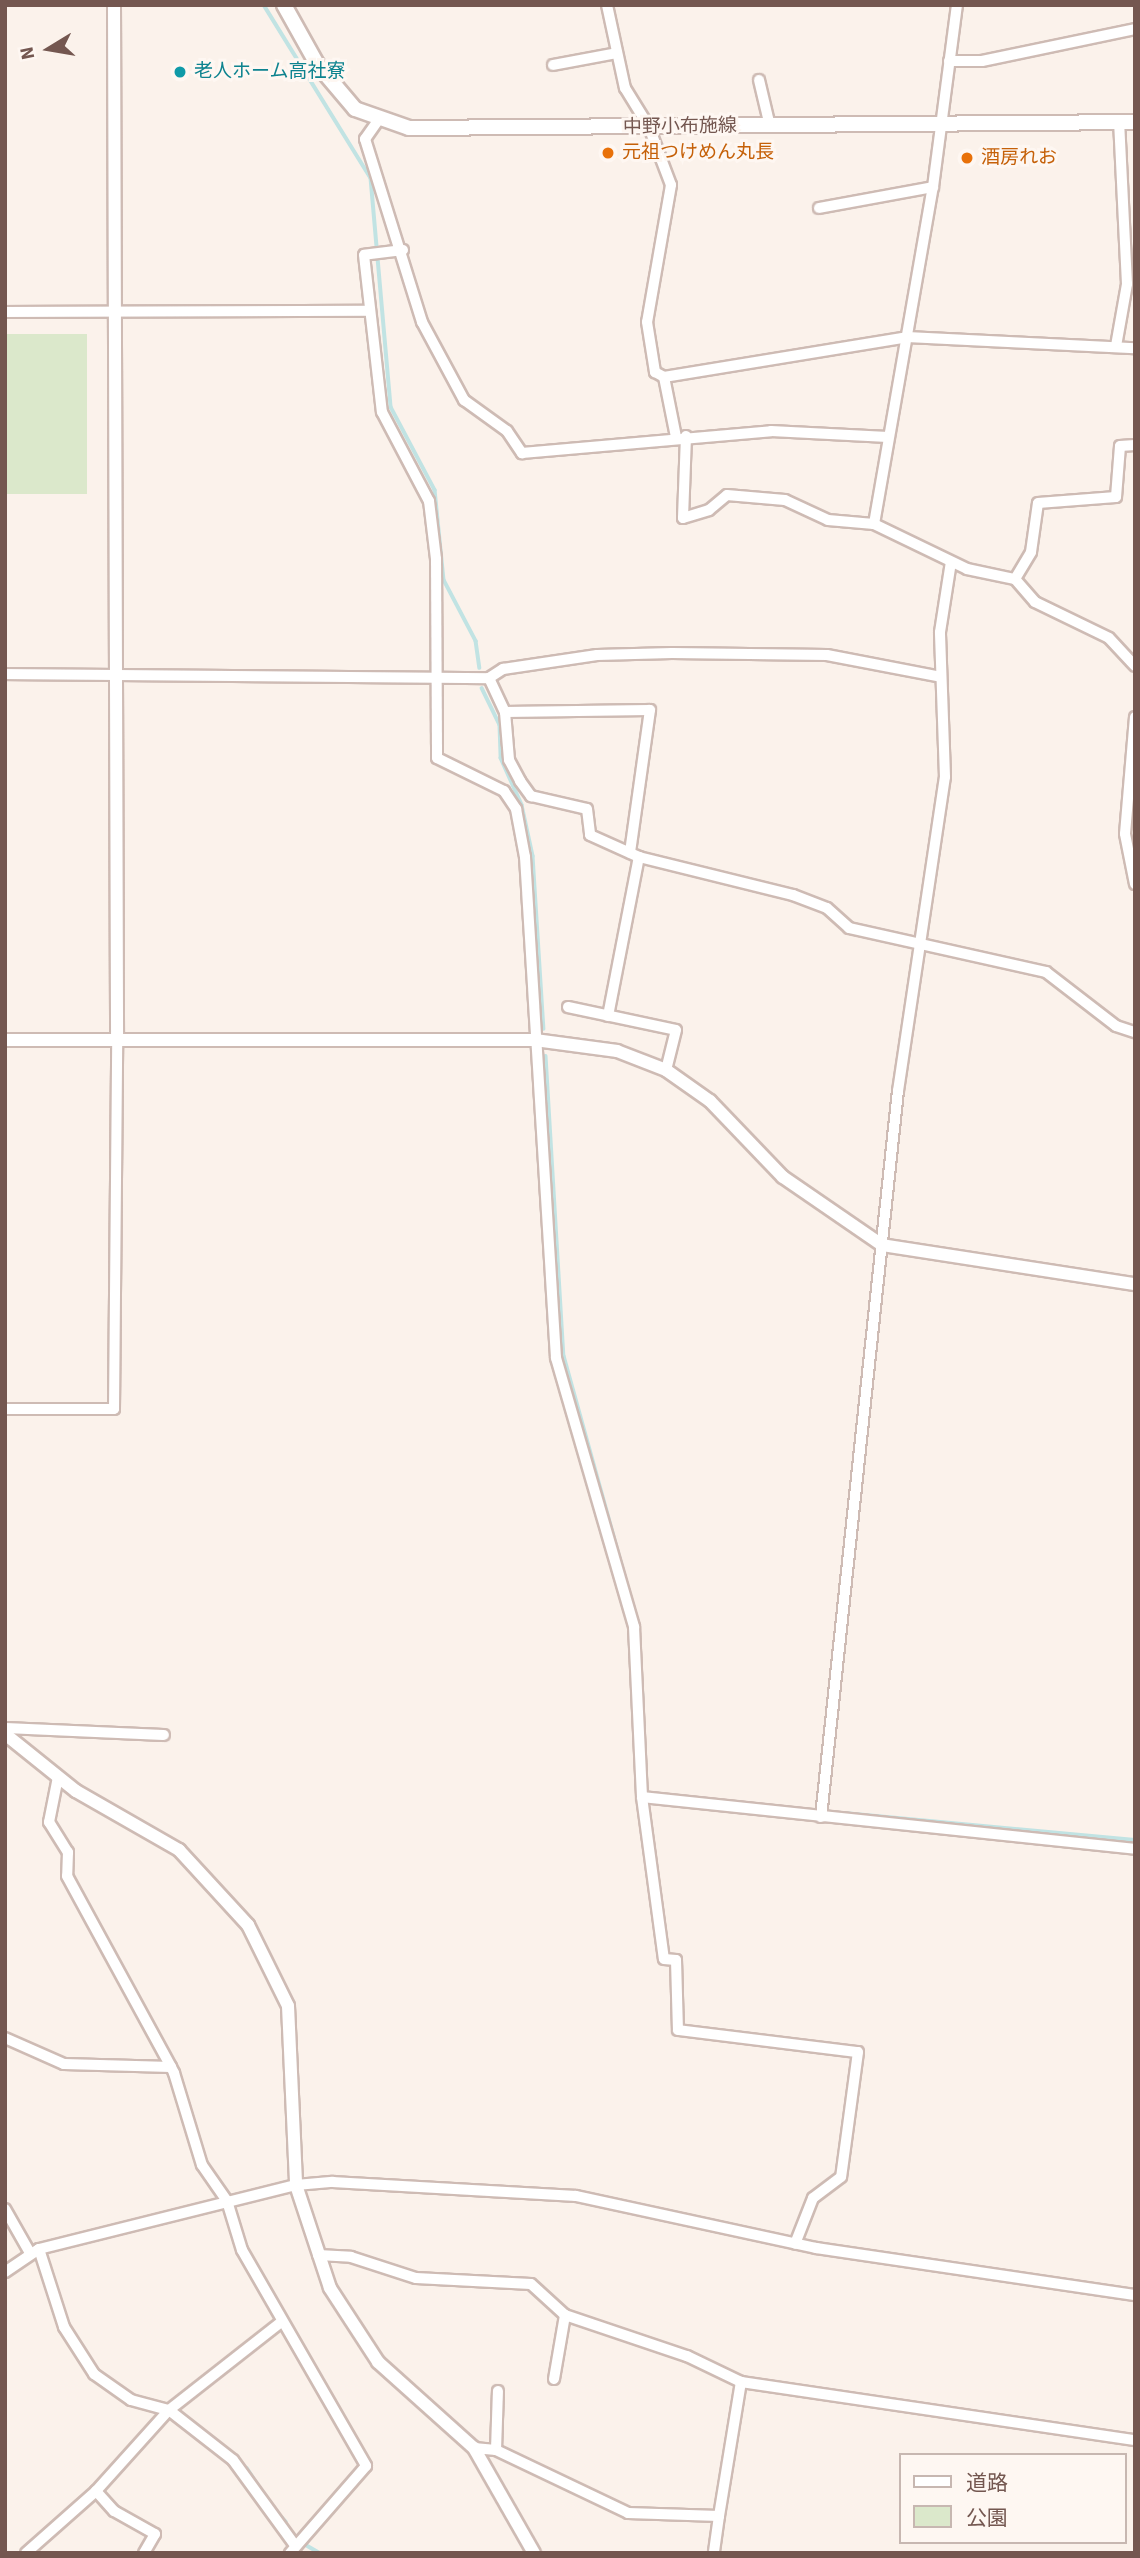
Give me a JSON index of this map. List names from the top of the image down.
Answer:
{
  "streets": {
    "main road": ["中野小布施線"]
  },
  "places": ["老人ホーム高社寮", "元祖つけめん丸長", "酒房れお"],
  "legend": ["道路", "公園"],
  "north": "left"
}
